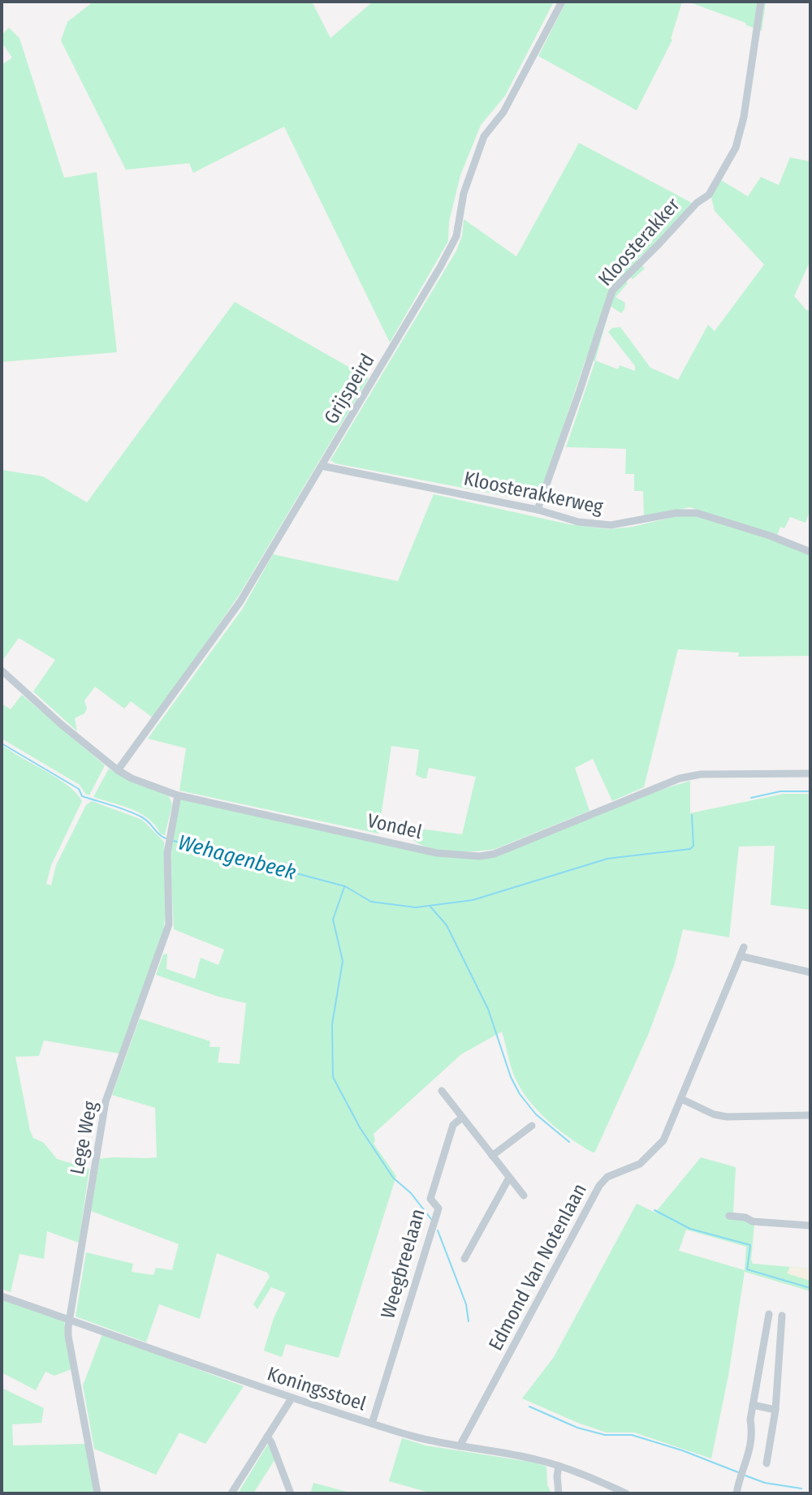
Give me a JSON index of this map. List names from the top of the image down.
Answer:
{
  "streets": {
    "street": [
      "Kloosterakker",
      "Grijspeird",
      "Kloosterakkerweg",
      "Vondel",
      "Lege Weg",
      "Weegbreelaan",
      "Edmond Van Notenlaan",
      "Koningsstoel"
    ]
  },
  "crossings": [
    ["Kloosterakker", "Kloosterakkerweg"],
    ["Grijspeird", "Kloosterakkerweg"],
    ["Grijspeird", "Vondel"],
    ["Vondel", "Lege Weg"],
    ["Lege Weg", "Koningsstoel"],
    ["Weegbreelaan", "Koningsstoel"],
    ["Edmond Van Notenlaan", "Koningsstoel"]
  ],
  "water": ["Wehagenbeek"]
}
